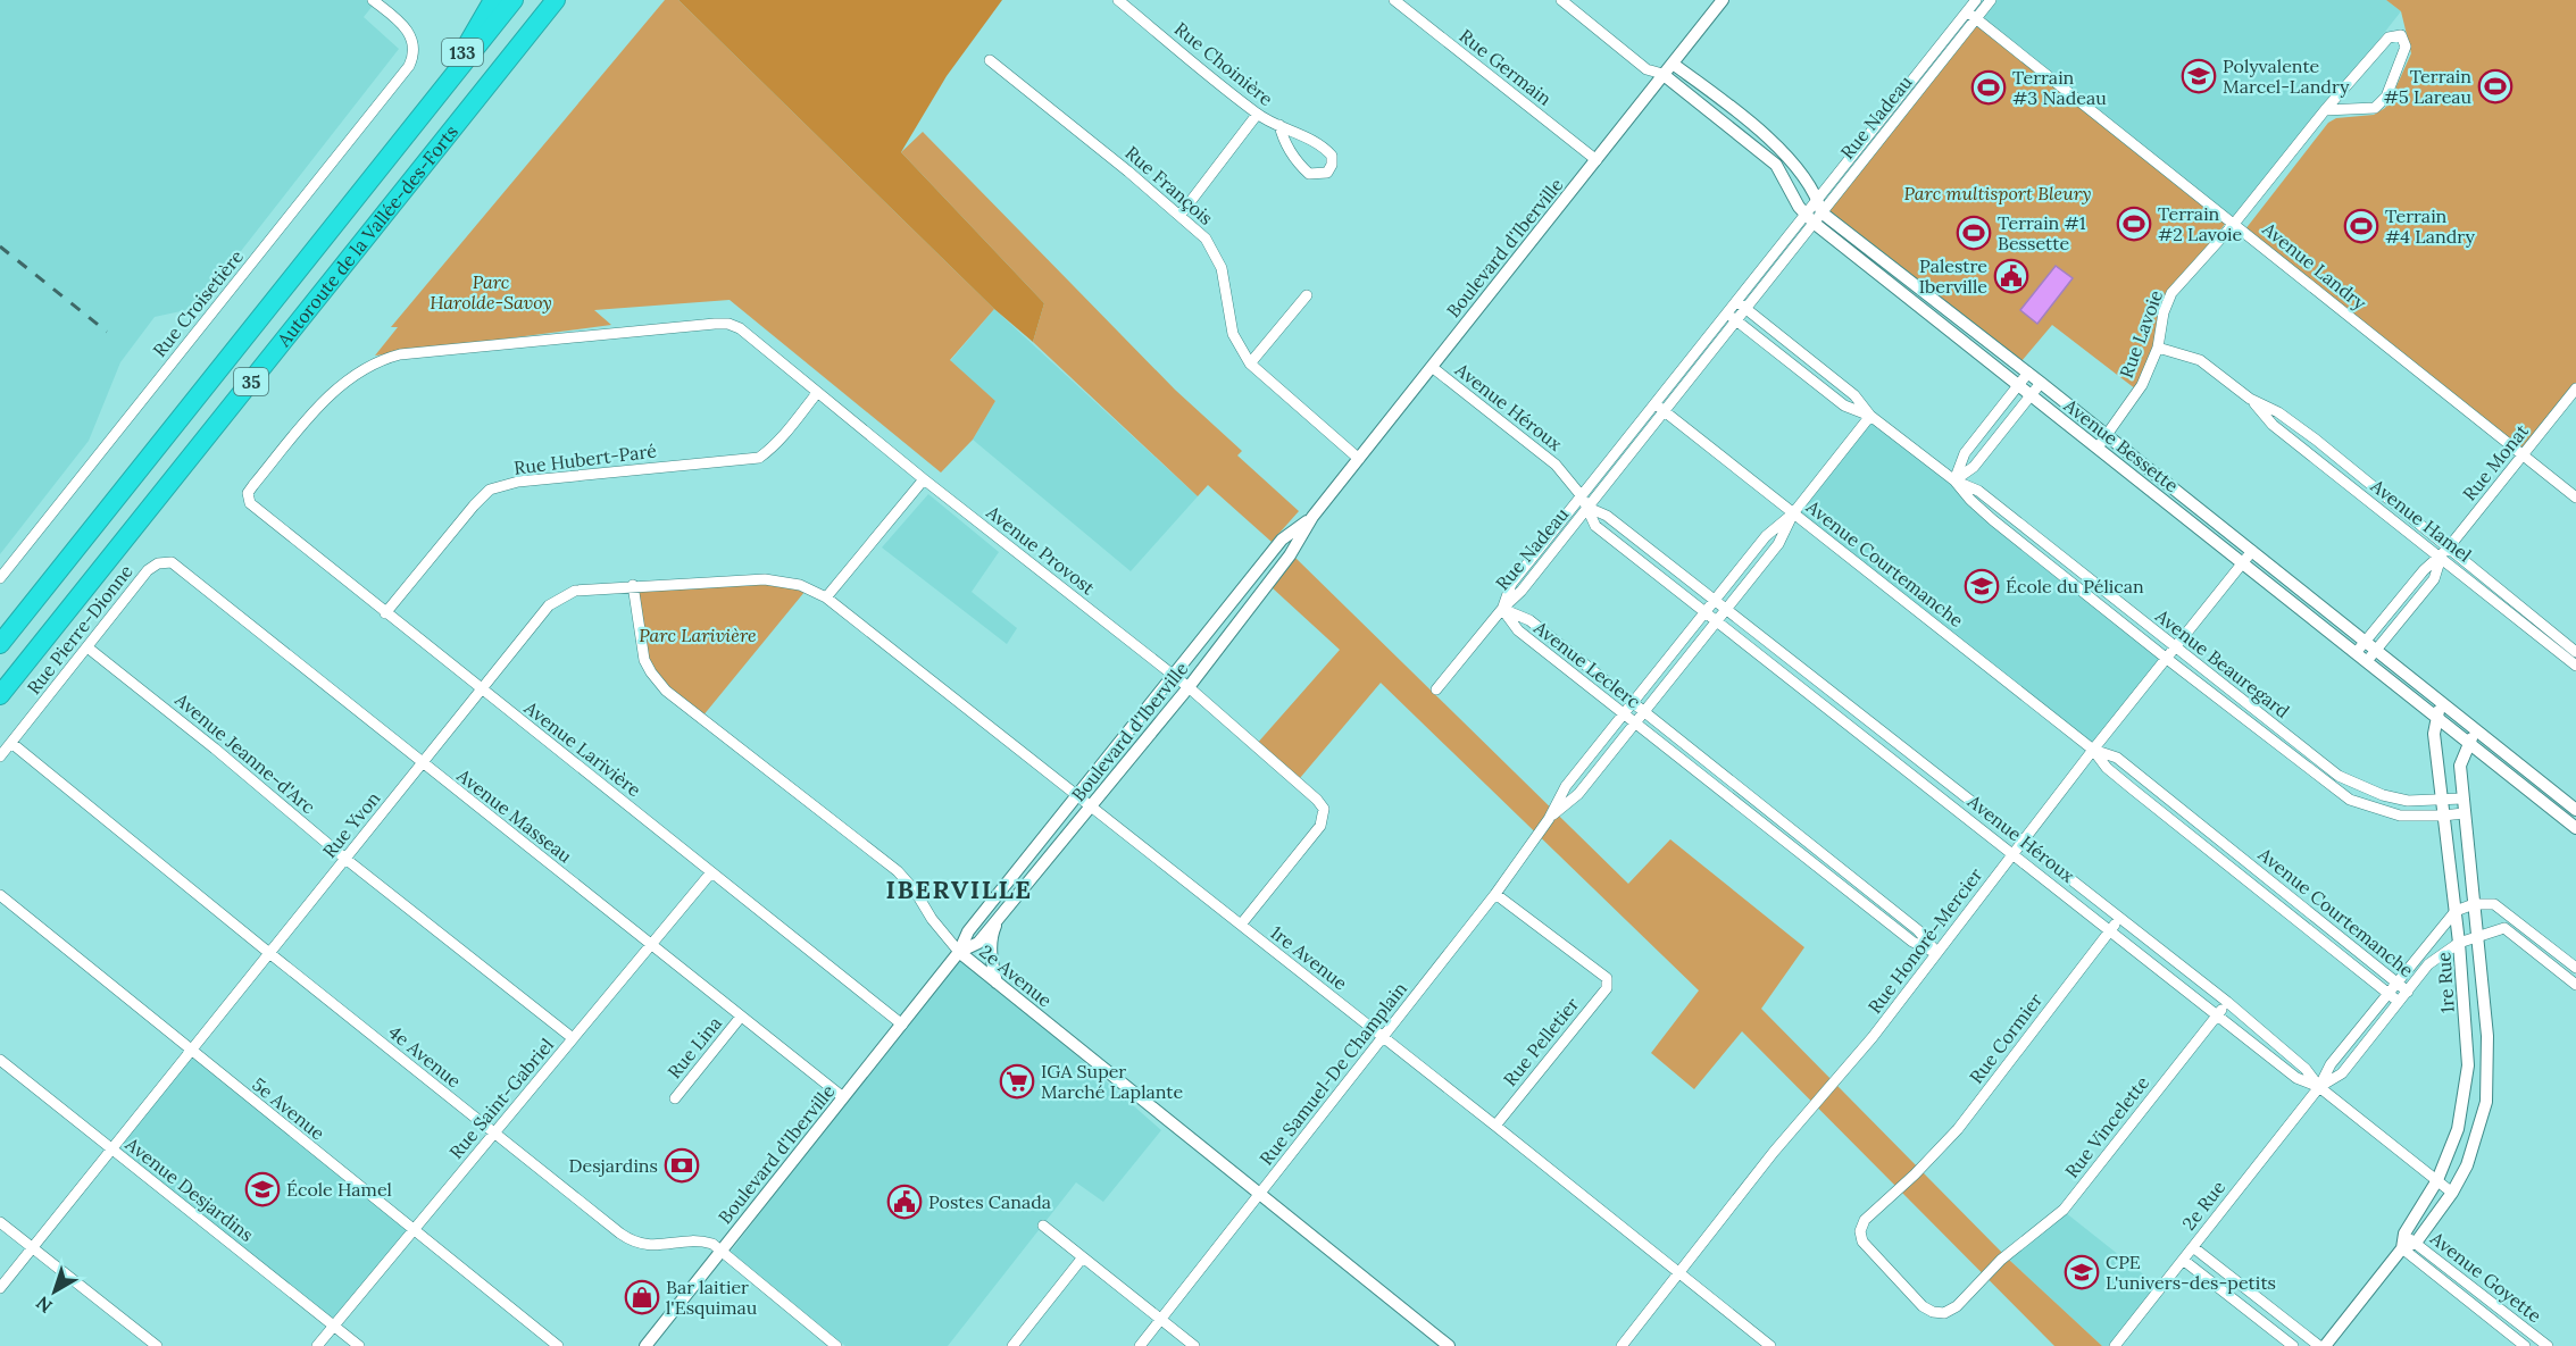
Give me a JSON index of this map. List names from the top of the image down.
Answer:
{
  "streets": {
    "highway": ["133", "Autoroute de la Vallée-des-Forts", "35"],
    "street": [
      "Rue Choinière",
      "Rue Germain",
      "Rue Nadeau",
      "Rue François",
      "Boulevard d'Iberville",
      "Avenue Landry",
      "Rue Croisetière",
      "Rue Lavoie",
      "Avenue Héroux",
      "Avenue Bessette",
      "Rue Hubert-Paré",
      "Rue Monat",
      "Avenue Hamel",
      "Avenue Provost",
      "Avenue Courtemanche",
      "Rue Pierre-Dionne",
      "Avenue Beauregard",
      "Avenue Leclerc",
      "Avenue Larivière",
      "Avenue Jeanne-d'Arc",
      "Avenue Masseau",
      "Rue Yvon",
      "Rue Honoré-Mercier",
      "1re Avenue",
      "2e Avenue",
      "1re Rue",
      "Rue Cormier",
      "Rue Pelletier",
      "Rue Lina",
      "4e Avenue",
      "Rue Samuel-De Champlain",
      "Rue Saint-Gabriel",
      "5e Avenue",
      "Rue Vincelette",
      "Avenue Desjardins",
      "2e Rue",
      "Avenue Goyette"
    ]
  },
  "crossings": [
    ["133", "Autoroute de la Vallée-des-Forts"],
    ["Rue Germain", "Boulevard d'Iberville"],
    ["Rue Nadeau", "Avenue Landry"],
    ["Rue Nadeau", "Avenue Héroux"],
    ["Rue Nadeau", "Avenue Bessette"],
    ["Rue Nadeau", "Avenue Courtemanche"],
    ["Rue Nadeau", "Avenue Beauregard"],
    ["Rue Nadeau", "Avenue Leclerc"],
    ["Rue François", "Boulevard d'Iberville"],
    ["Boulevard d'Iberville", "Avenue Héroux"],
    ["Boulevard d'Iberville", "Avenue Bessette"],
    ["Boulevard d'Iberville", "Avenue Provost"],
    ["Boulevard d'Iberville", "Avenue Larivière"],
    ["Boulevard d'Iberville", "Avenue Masseau"],
    ["Boulevard d'Iberville", "1re Avenue"],
    ["Boulevard d'Iberville", "2e Avenue"],
    ["Boulevard d'Iberville", "4e Avenue"],
    ["Avenue Landry", "Rue Lavoie"],
    ["Avenue Landry", "Rue Monat"],
    ["Rue Lavoie", "Avenue Bessette"],
    ["Rue Lavoie", "Avenue Hamel"],
    ["Avenue Héroux", "Rue Honoré-Mercier"],
    ["Avenue Héroux", "1re Rue"],
    ["Avenue Héroux", "Rue Cormier"],
    ["Avenue Héroux", "Rue Samuel-De Champlain"],
    ["Avenue Héroux", "Rue Vincelette"],
    ["Avenue Héroux", "2e Rue"],
    ["Avenue Bessette", "Rue Monat"],
    ["Avenue Bessette", "Rue Honoré-Mercier"],
    ["Avenue Bessette", "1re Rue"],
    ["Rue Hubert-Paré", "Avenue Provost"],
    ["Rue Hubert-Paré", "Avenue Larivière"],
    ["Rue Monat", "Avenue Hamel"],
    ["Avenue Provost", "Avenue Larivière"],
    ["Avenue Provost", "1re Avenue"],
    ["Avenue Courtemanche", "Rue Honoré-Mercier"],
    ["Avenue Courtemanche", "Rue Samuel-De Champlain"],
    ["Avenue Courtemanche", "2e Rue"],
    ["Rue Pierre-Dionne", "Avenue Jeanne-d'Arc"],
    ["Rue Pierre-Dionne", "Avenue Masseau"],
    ["Rue Pierre-Dionne", "4e Avenue"],
    ["Avenue Beauregard", "Rue Honoré-Mercier"],
    ["Avenue Beauregard", "1re Rue"],
    ["Avenue Beauregard", "Rue Samuel-De Champlain"],
    ["Avenue Leclerc", "Rue Honoré-Mercier"],
    ["Avenue Leclerc", "Rue Samuel-De Champlain"],
    ["Avenue Larivière", "Rue Yvon"],
    ["Avenue Larivière", "Rue Saint-Gabriel"],
    ["Avenue Jeanne-d'Arc", "Rue Yvon"],
    ["Avenue Jeanne-d'Arc", "Rue Saint-Gabriel"],
    ["Avenue Masseau", "Rue Yvon"],
    ["Avenue Masseau", "Rue Lina"],
    ["Avenue Masseau", "Rue Saint-Gabriel"],
    ["Rue Yvon", "1re Avenue"],
    ["Rue Yvon", "2e Avenue"],
    ["Rue Yvon", "4e Avenue"],
    ["Rue Yvon", "5e Avenue"],
    ["Rue Yvon", "Avenue Desjardins"],
    ["Rue Honoré-Mercier", "1re Avenue"],
    ["1re Avenue", "Rue Pelletier"],
    ["1re Avenue", "Rue Samuel-De Champlain"],
    ["2e Avenue", "Rue Samuel-De Champlain"],
    ["1re Rue", "2e Rue"],
    ["1re Rue", "Avenue Goyette"],
    ["Rue Cormier", "Rue Vincelette"],
    ["Rue Pelletier", "Rue Samuel-De Champlain"],
    ["4e Avenue", "Rue Saint-Gabriel"],
    ["Rue Saint-Gabriel", "5e Avenue"],
    ["Rue Saint-Gabriel", "Avenue Desjardins"]
  ],
  "districts": ["IBERVILLE"],
  "parks": ["Parc multisport Bleury", "Parc Harolde-Savoy", "Parc Larivière"],
  "places": {
    "school or university": [
      "Polyvalente Marcel-Landry",
      "École du Pélican",
      "École Hamel",
      "CPE L'univers-des-petits"
    ],
    "sports": [
      "Terrain #5 Lareau",
      "Terrain #3 Nadeau",
      "Terrain #2 Lavoie",
      "Terrain #4 Landry",
      "Terrain #1 Bessette"
    ],
    "public building": ["Palestre Iberville", "Postes Canada"],
    "supermarket": ["IGA Super Marché Laplante"],
    "bank": ["Desjardins"],
    "shop": ["Bar laitier l'Esquimau"]
  },
  "north": "bottom left"
}
